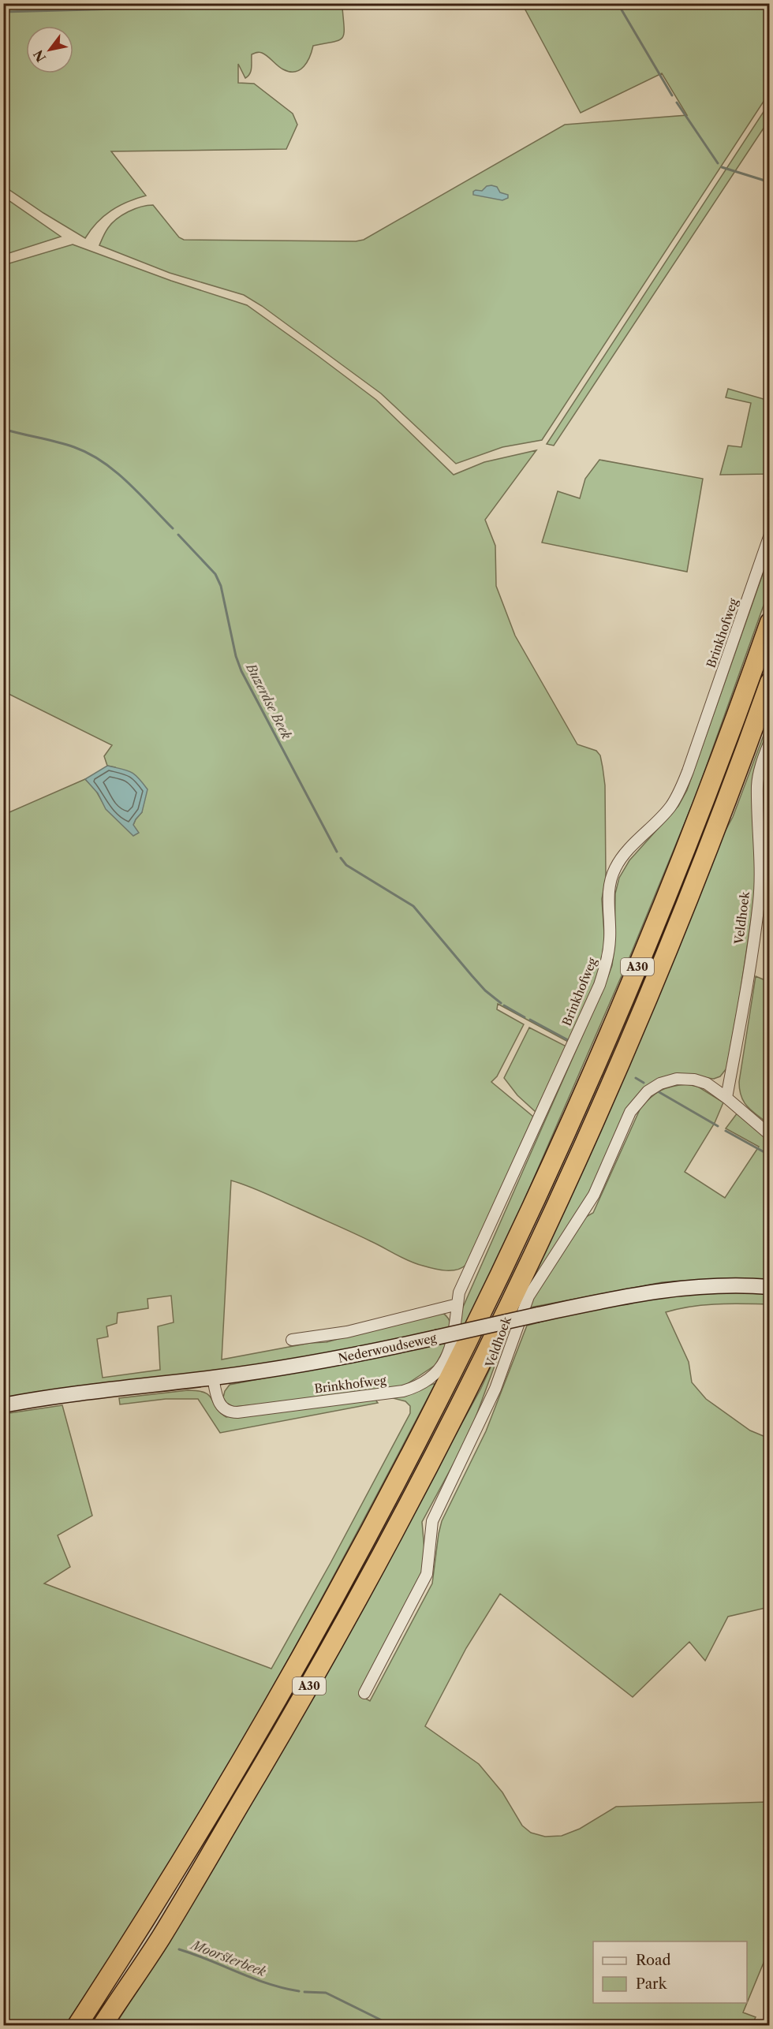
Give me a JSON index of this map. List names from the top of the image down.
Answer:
{
  "streets": {
    "highway": ["A30"],
    "street": ["Brinkhofweg", "Veldhoek", "Nederwoudseweg"]
  },
  "crossings": [
    ["Brinkhofweg", "Nederwoudseweg"]
  ],
  "water": ["Buzerdse Beek", "Moorsterbeek"],
  "legend": ["Road", "Park"],
  "north": "bottom left"
}
